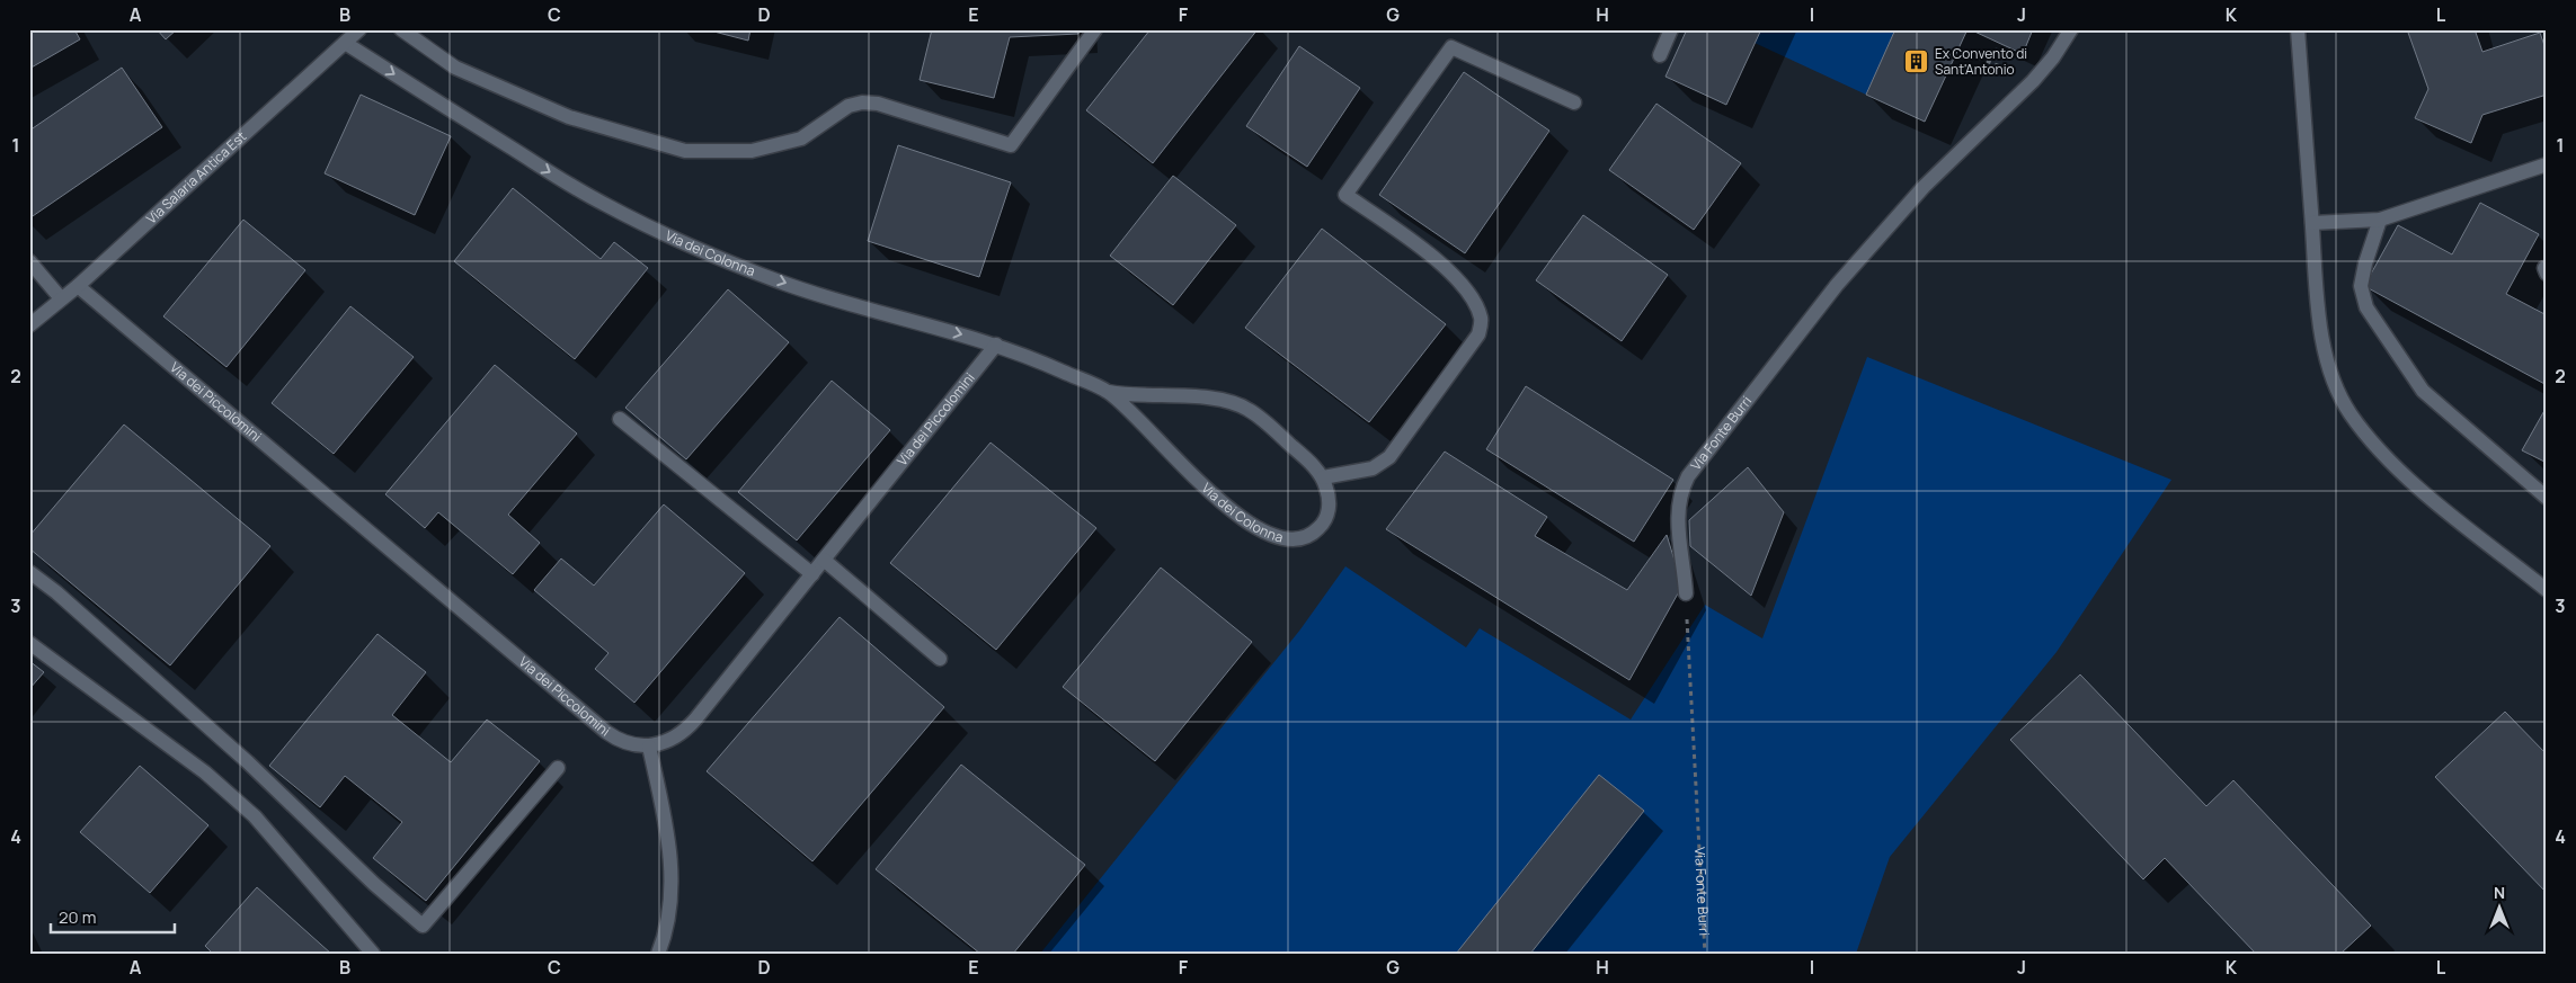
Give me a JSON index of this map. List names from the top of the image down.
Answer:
{
  "streets": {
    "street": [
      "Via Salaria Antica Est",
      "Via dei Colonna",
      "Via dei Piccolomini",
      "Via Fonte Burri"
    ]
  },
  "crossings": [
    ["Via Salaria Antica Est", "Via dei Colonna"],
    ["Via Salaria Antica Est", "Via dei Piccolomini"],
    ["Via dei Colonna", "Via dei Piccolomini"]
  ],
  "one_way": ["Via dei Colonna"],
  "places": {
    "building": ["Ex Convento di Sant'Antonio"]
  },
  "scale_bar": "20 m",
  "north": "top",
  "grid": {
    "columns": [
      "A",
      "B",
      "C",
      "D",
      "E",
      "F",
      "G",
      "H",
      "I",
      "J",
      "K",
      "L"
    ],
    "rows": [
      "1",
      "2",
      "3",
      "4"
    ]
  }
}
